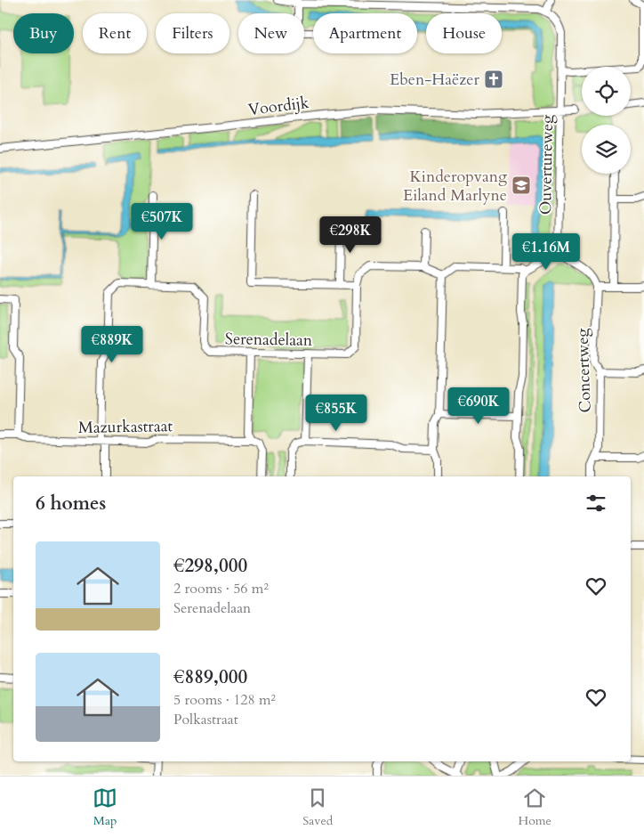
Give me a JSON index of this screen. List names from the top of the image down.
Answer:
{
  "streets": {
    "street": [
      "Voordijk",
      "Ouvertureweg",
      "Serenadelaan",
      "Concertweg",
      "Mazurkastraat"
    ]
  },
  "crossings": [
    ["Voordijk", "Ouvertureweg"],
    ["Serenadelaan", "Mazurkastraat"]
  ],
  "places": {
    "church": ["Eben-Haëzer"],
    "school or university": ["Kinderopvang Eiland Marlyne"]
  },
  "page": {
    "chip": [
      "Buy",
      "Rent",
      "Filters",
      "New",
      "Apartment",
      "House"
    ],
    "price": [
      "€507K",
      "€298K",
      "€1.16M",
      "€889K",
      "€690K",
      "€855K"
    ],
    "heading": "6 homes",
    "list": [
      {
        "name": "€298,000",
        "note": "2 rooms · 56 m² · Serenadelaan"
      },
      {
        "name": "€889,000",
        "note": "5 rooms · 128 m² · Polkastraat"
      }
    ],
    "tabs": ["Map", "Saved", "Home"]
  }
}
